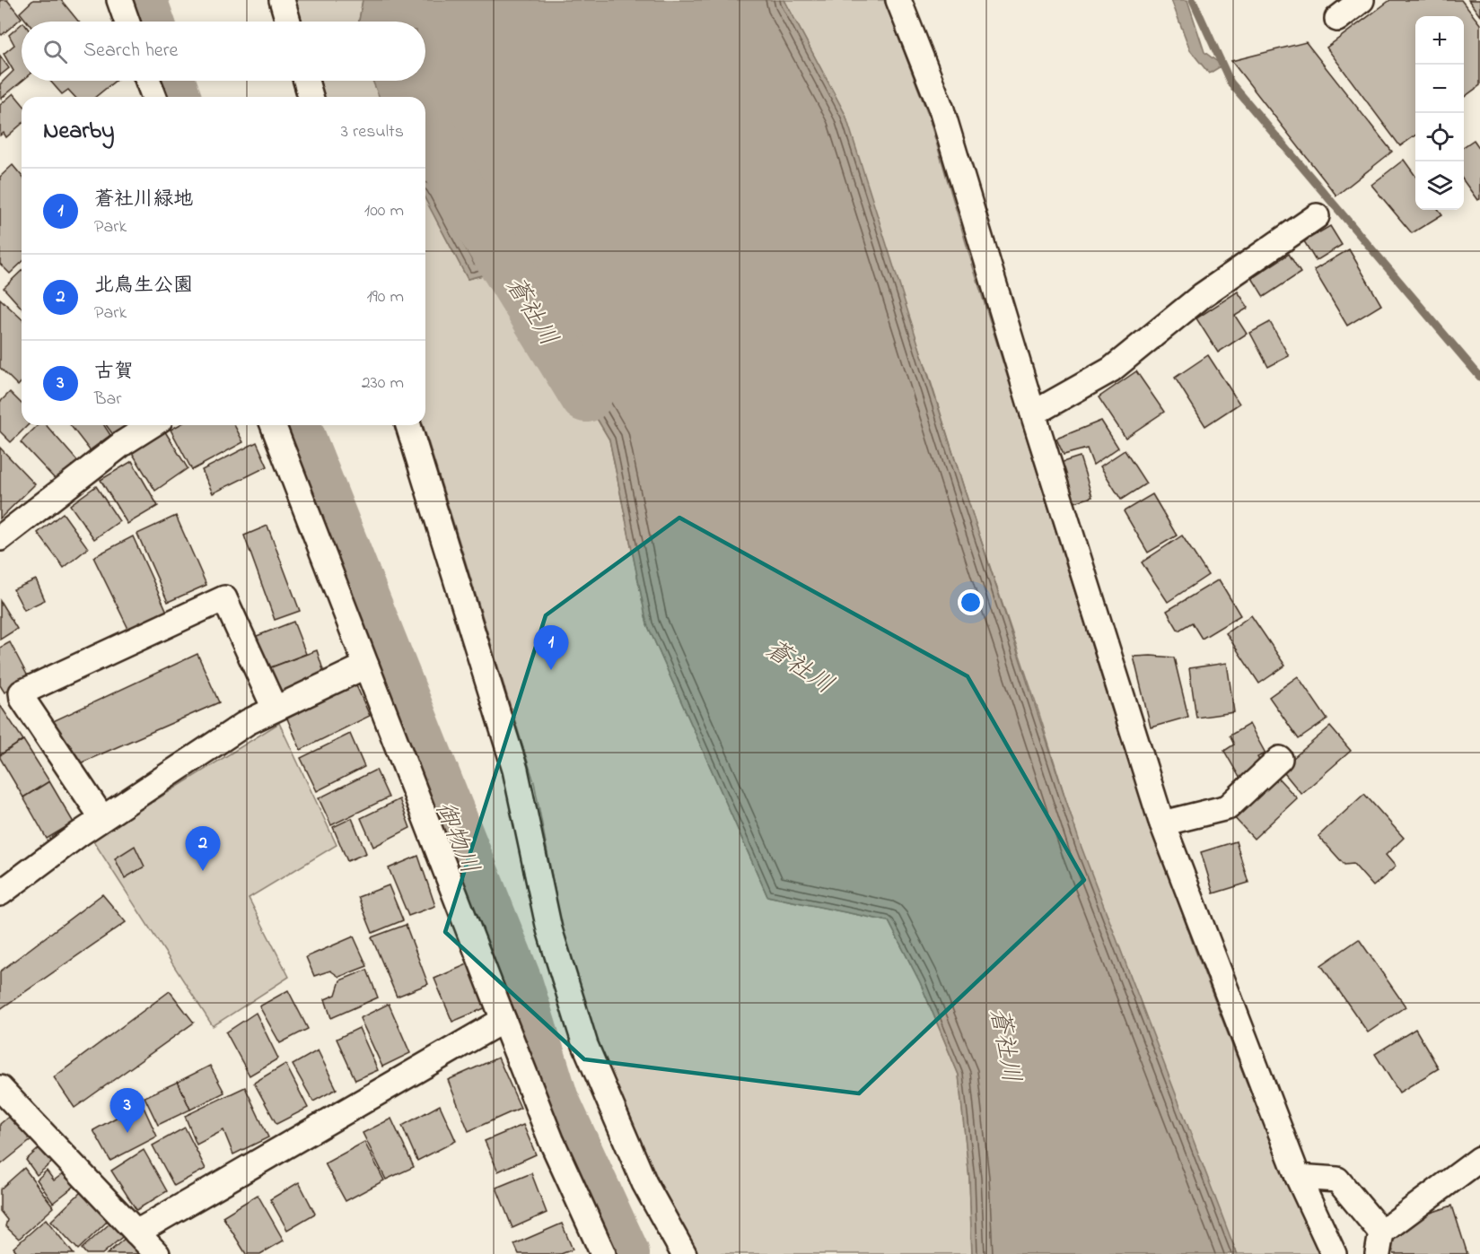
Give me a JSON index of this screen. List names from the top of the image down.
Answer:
{
  "water": ["蒼社川", "御物川"],
  "page": {
    "map_buttons": ["+", "−"],
    "search": "Search here",
    "heading": ["Nearby", "3 results"],
    "list": [
      {
        "mark": "1",
        "name": "蒼社川緑地",
        "note": "Park",
        "value": "100 m"
      },
      {
        "mark": "2",
        "name": "北鳥生公園",
        "note": "Park",
        "value": "190 m"
      },
      {
        "mark": "3",
        "name": "古賀",
        "note": "Bar",
        "value": "230 m"
      }
    ],
    "pins": ["1", "2", "3"]
  }
}
